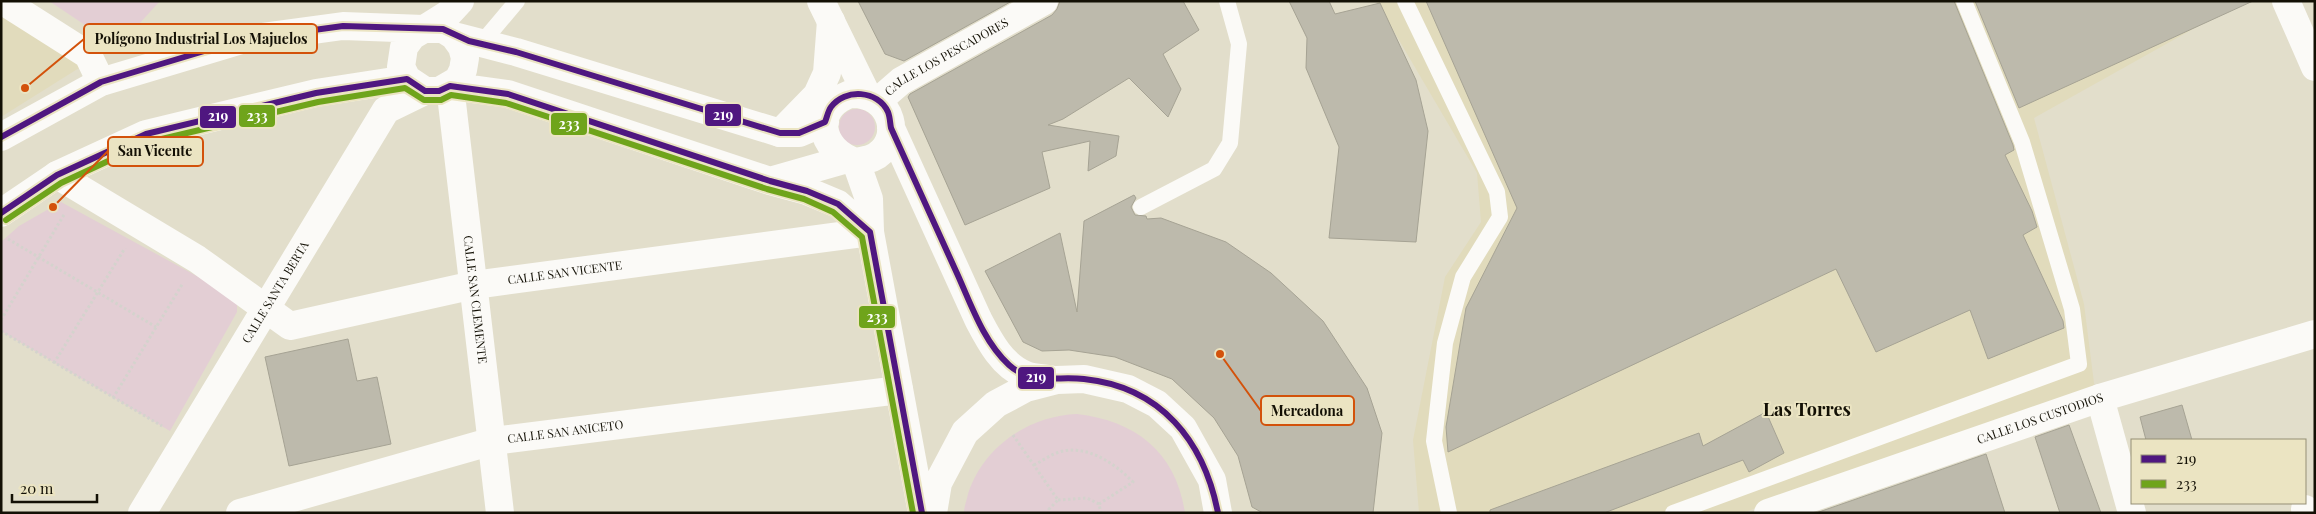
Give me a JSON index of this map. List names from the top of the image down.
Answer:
{
  "streets": {
    "street": [
      "CALLE LOS PESCADORES",
      "CALLE SAN VICENTE",
      "CALLE SANTA BERTA",
      "CALLE SAN CLEMENTE",
      "CALLE LOS CUSTODIOS",
      "CALLE SAN ANICETO"
    ]
  },
  "crossings": [
    ["CALLE SAN VICENTE", "CALLE SANTA BERTA"],
    ["CALLE SAN VICENTE", "CALLE SAN CLEMENTE"],
    ["CALLE SANTA BERTA", "CALLE SAN CLEMENTE"],
    ["CALLE SAN CLEMENTE", "CALLE SAN ANICETO"]
  ],
  "districts": ["Las Torres"],
  "places": ["Polígono Industrial Los Majuelos", "San Vicente", "Mercadona"],
  "lines": ["transit line 219", "transit line 233"],
  "legend": ["219", "233"],
  "scale_bar": "20 m"
}
